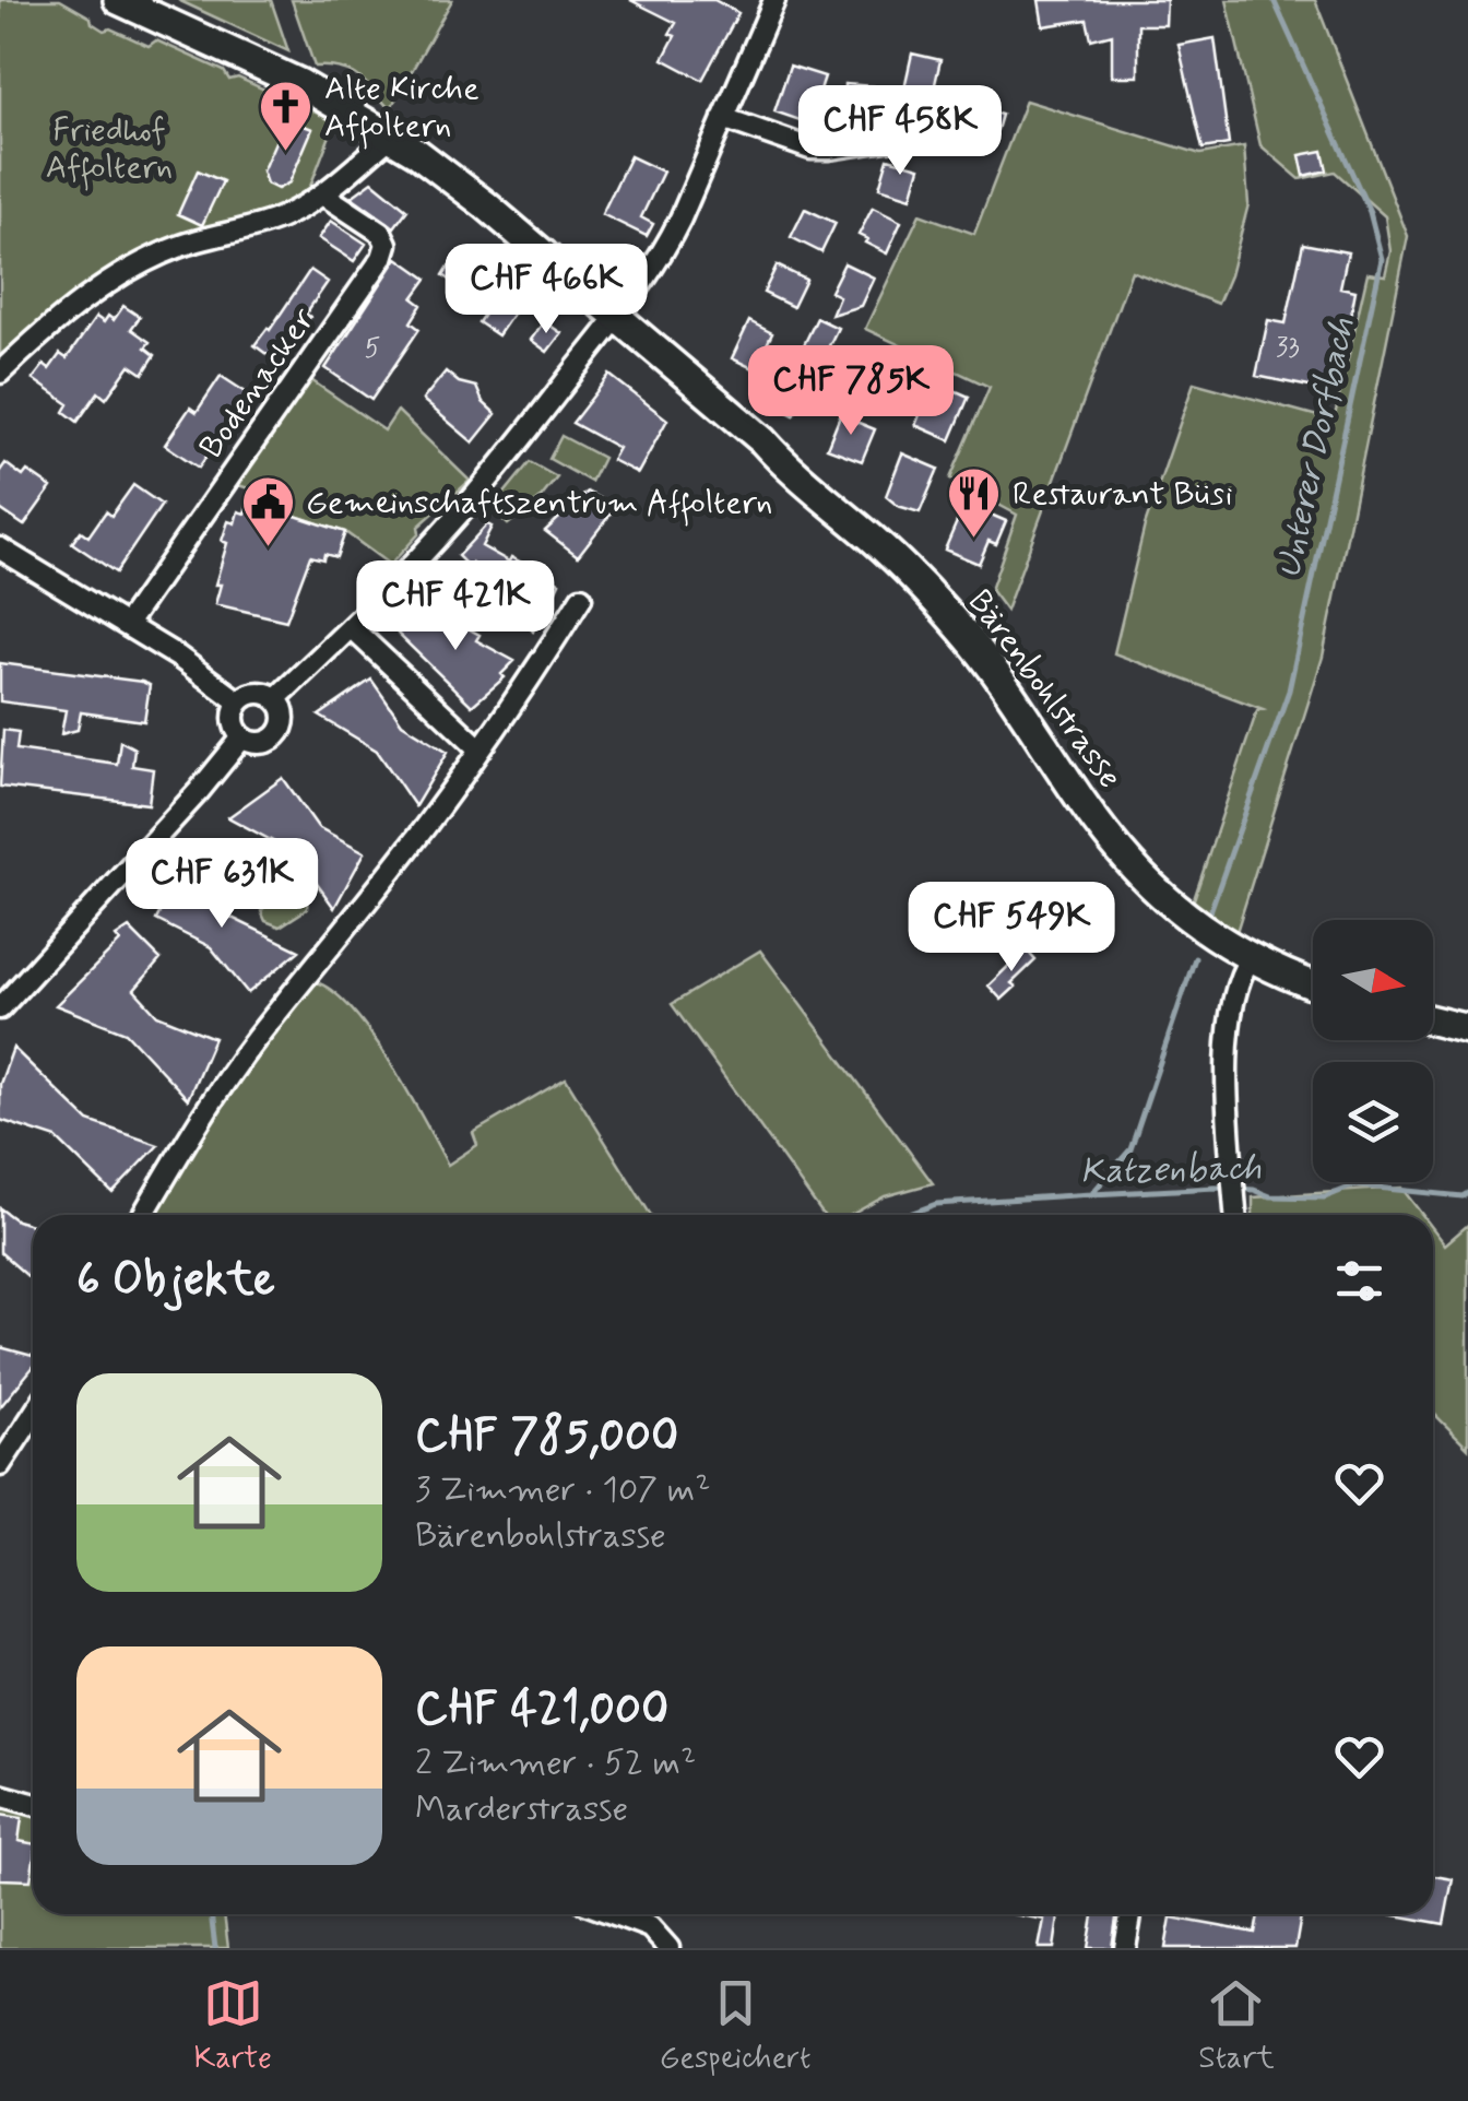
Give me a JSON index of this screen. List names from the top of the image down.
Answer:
{
  "streets": {
    "street": ["Bodenacker", "Bärenbohlstrasse"]
  },
  "water": ["Unterer Dorfbach", "Katzenbach"],
  "parks": ["Friedhof Affoltern"],
  "places": {
    "church": ["Alte Kirche Affoltern"],
    "restaurant": ["Restaurant Büsi"],
    "public building": ["Gemeinschaftszentrum Affoltern"]
  },
  "house_numbers": ["33", "5"],
  "north": "right",
  "page": {
    "price": [
      "CHF 458K",
      "CHF 466K",
      "CHF 785K",
      "CHF 421K",
      "CHF 631K",
      "CHF 549K"
    ],
    "heading": "6 Objekte",
    "list": [
      {
        "name": "CHF 785,000",
        "note": "3 Zimmer · 107 m² · Bärenbohlstrasse"
      },
      {
        "name": "CHF 421,000",
        "note": "2 Zimmer · 52 m² · Marderstrasse"
      }
    ],
    "tabs": ["Karte", "Gespeichert", "Start"]
  }
}
